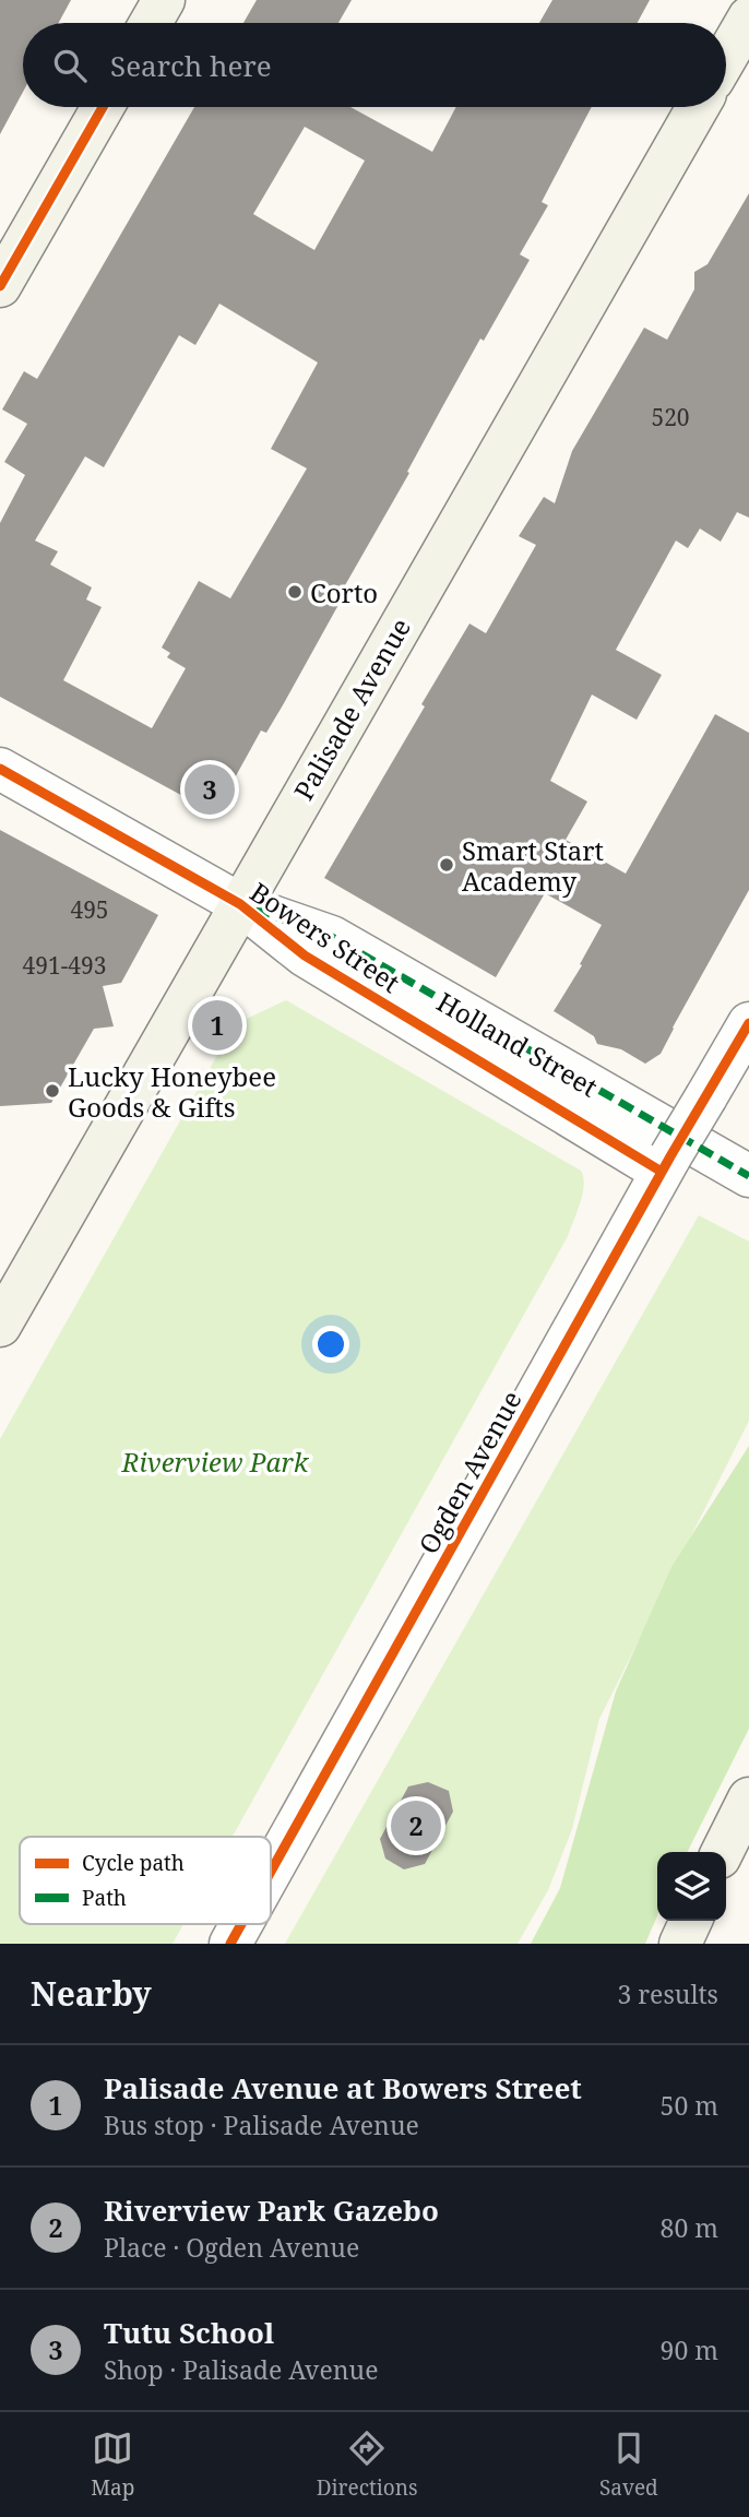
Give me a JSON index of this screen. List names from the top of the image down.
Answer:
{
  "streets": {
    "main road": ["Palisade Avenue"],
    "street": ["Bowers Street", "Holland Street", "Ogden Avenue"]
  },
  "crossings": [
    ["Palisade Avenue", "Bowers Street"],
    ["Palisade Avenue", "Holland Street"],
    ["Bowers Street", "Holland Street"],
    ["Bowers Street", "Ogden Avenue"]
  ],
  "parks": ["Riverview Park"],
  "places": ["Corto", "Smart Start Academy", "Lucky Honeybee Goods & Gifts"],
  "house_numbers": ["520", "495", "491-493"],
  "legend": ["Cycle path", "Path"],
  "page": {
    "search": "Search here",
    "pins": ["3", "1", "2"],
    "heading": ["Nearby", "3 results"],
    "list": [
      {
        "mark": "1",
        "name": "Palisade Avenue at Bowers Street",
        "note": "Bus stop · Palisade Avenue",
        "value": "50 m"
      },
      {
        "mark": "2",
        "name": "Riverview Park Gazebo",
        "note": "Place · Ogden Avenue",
        "value": "80 m"
      },
      {
        "mark": "3",
        "name": "Tutu School",
        "note": "Shop · Palisade Avenue",
        "value": "90 m"
      }
    ],
    "nav": ["Map", "Directions", "Saved"]
  }
}
